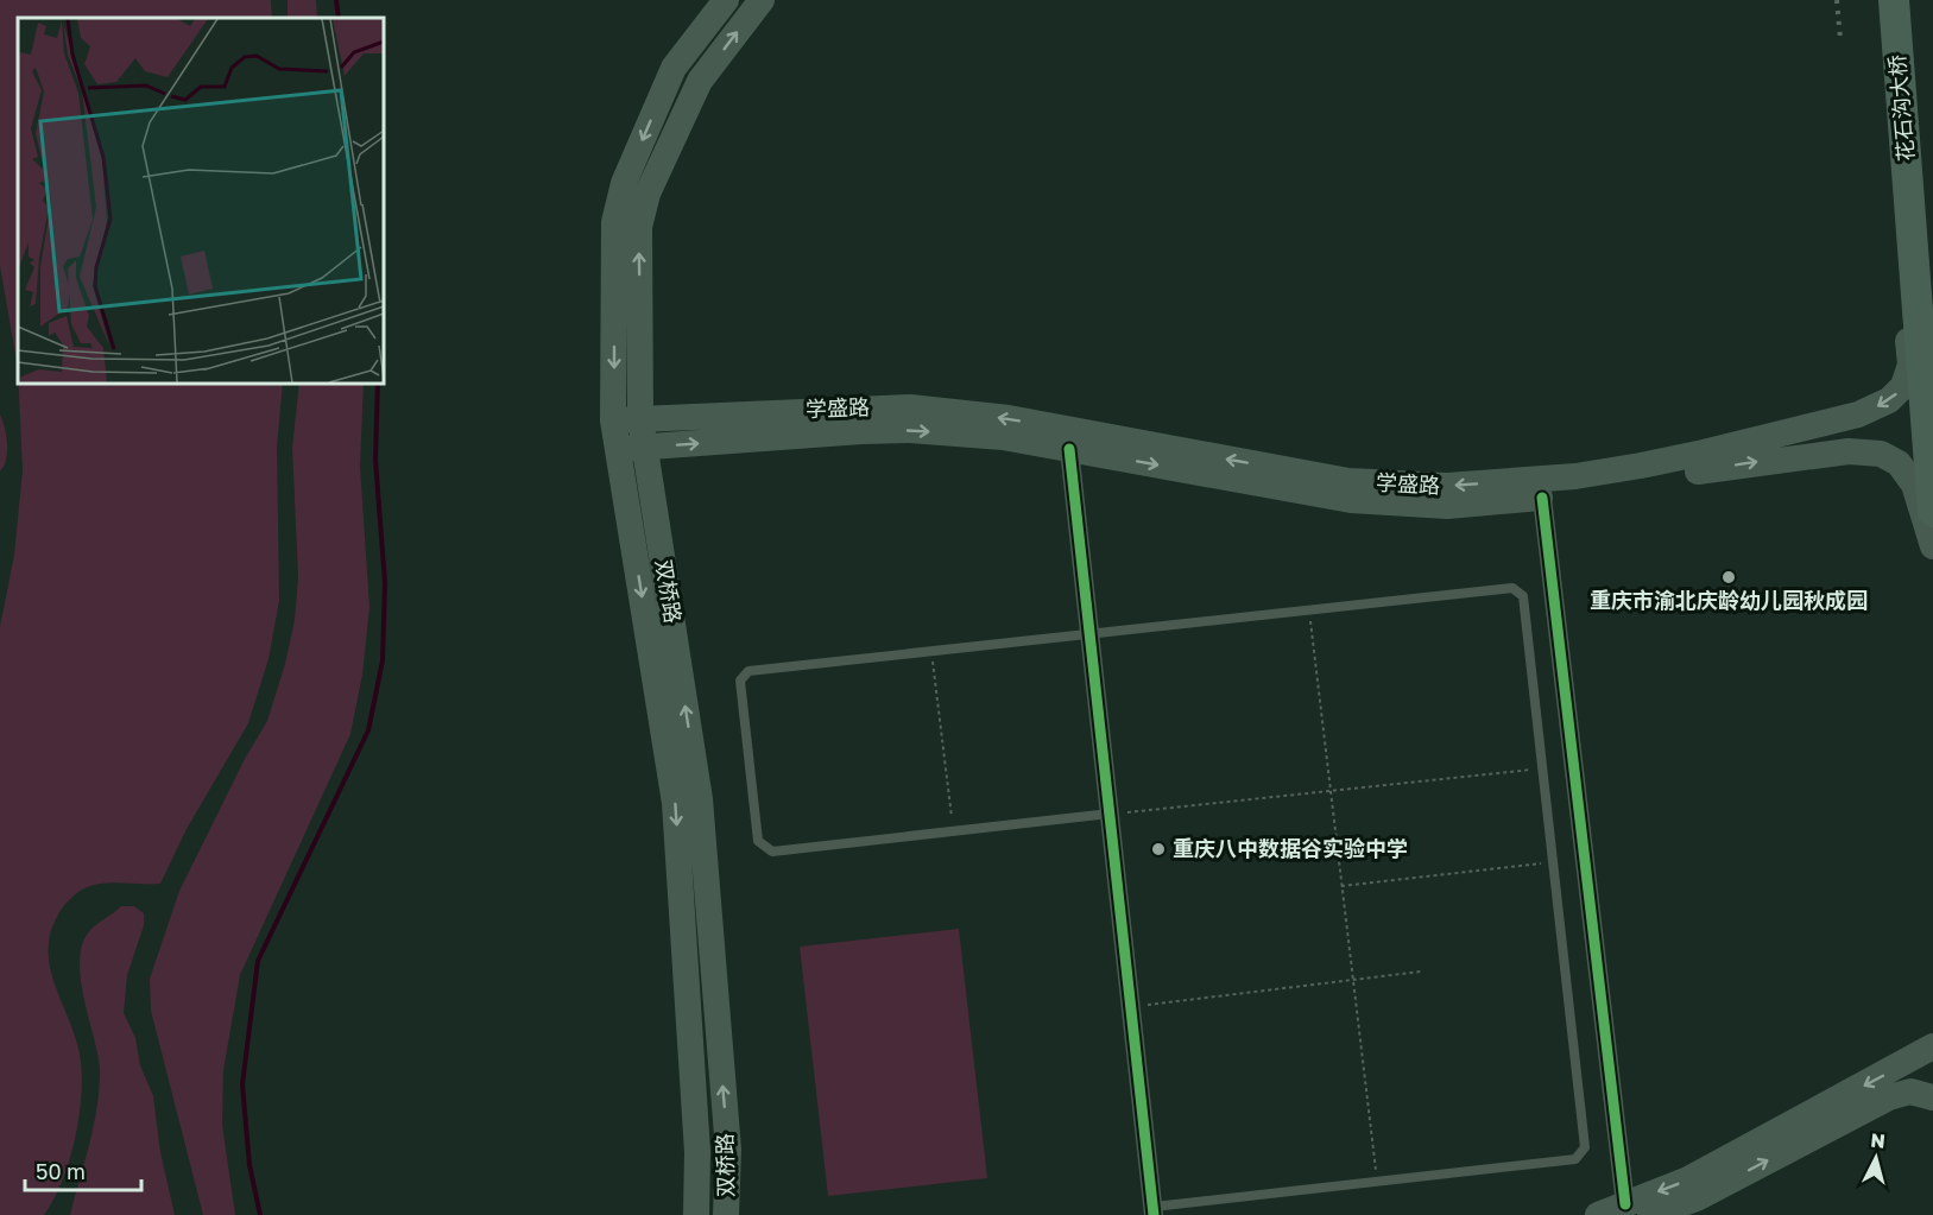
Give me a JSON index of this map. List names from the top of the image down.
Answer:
{
  "streets": {
    "main road": ["花石沟大桥", "学盛路", "双桥路"]
  },
  "crossings": [
    ["花石沟大桥", "学盛路"],
    ["学盛路", "双桥路"]
  ],
  "places": ["重庆市渝北庆龄幼儿园秋成园", "重庆八中数据谷实验中学"],
  "scale_bar": "50 m",
  "north": "top"
}
